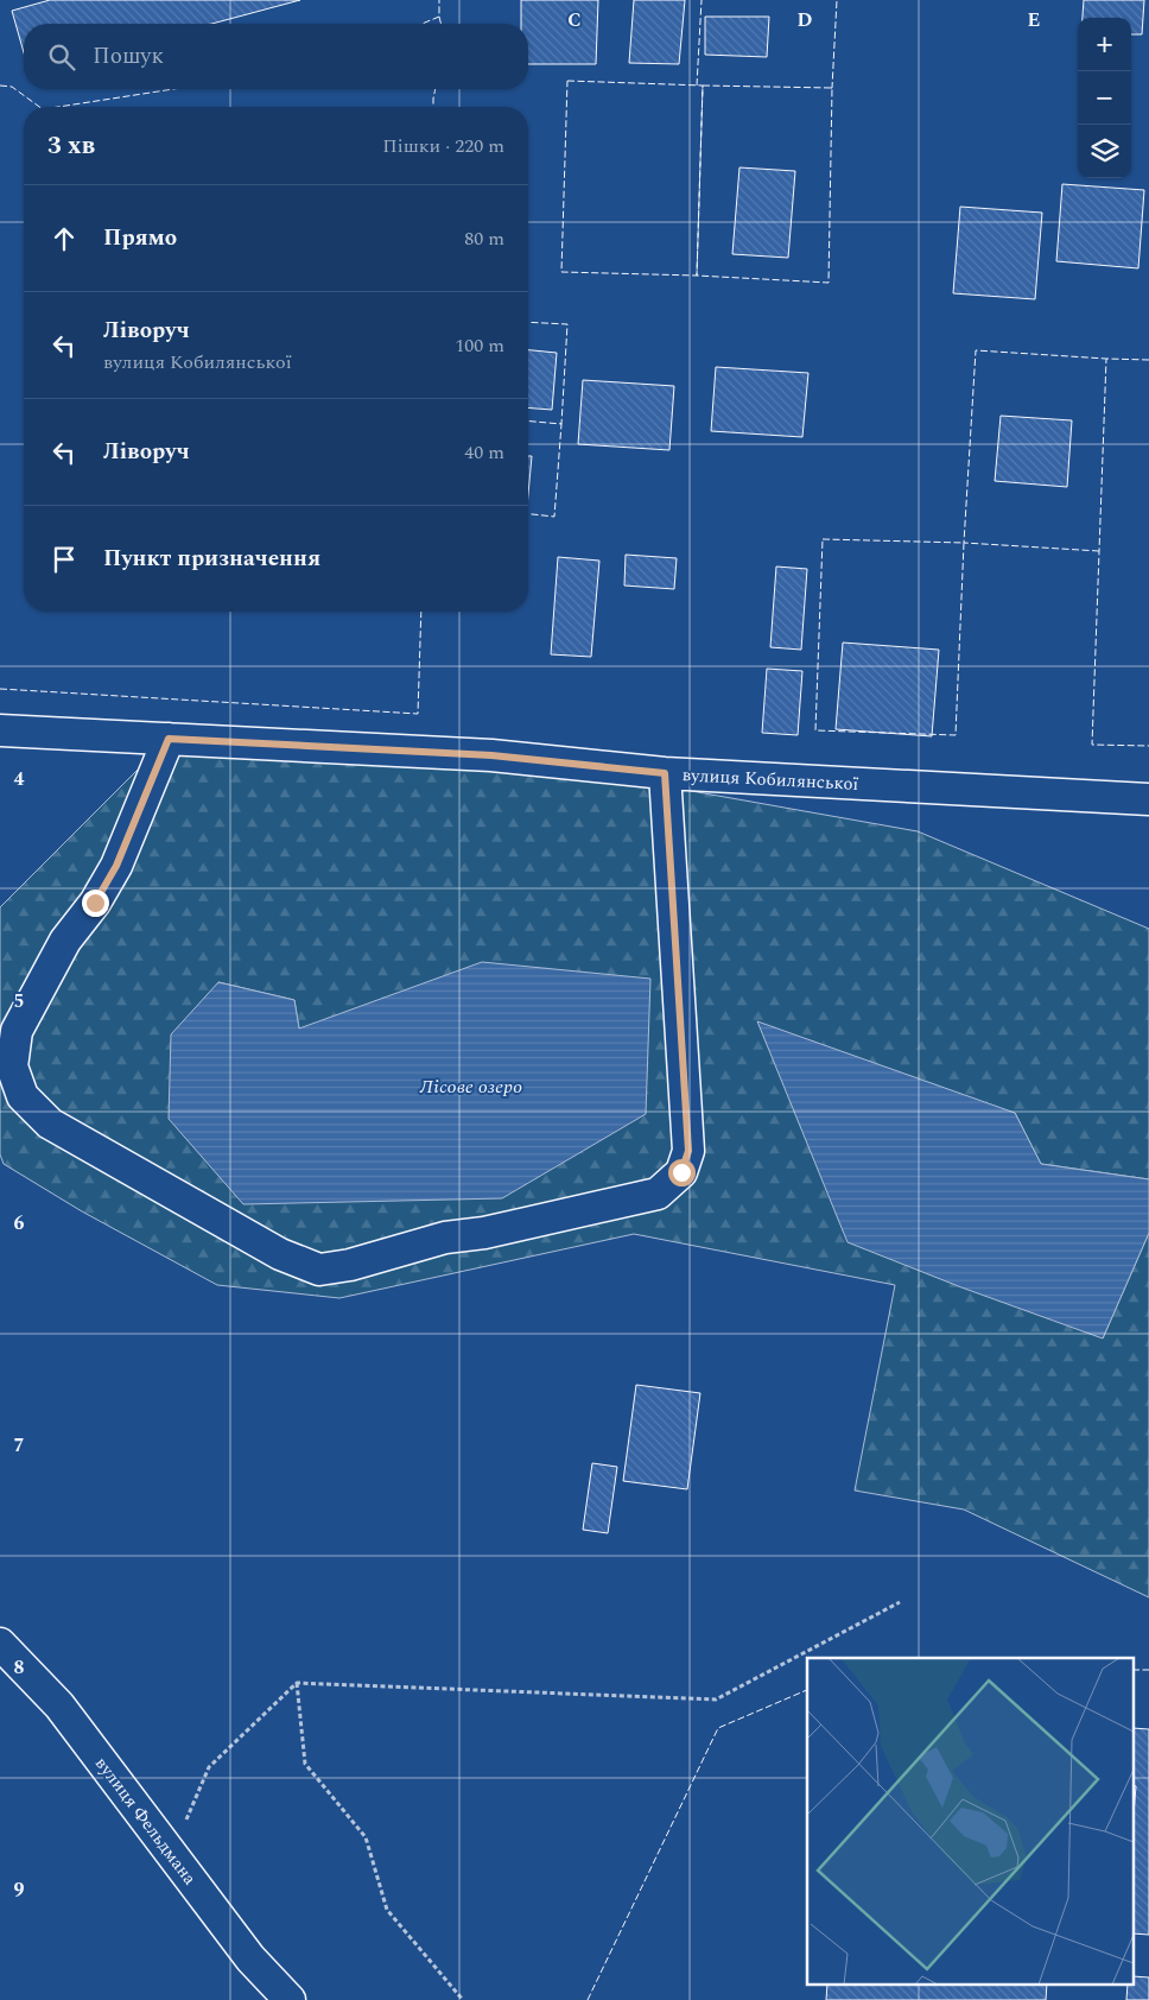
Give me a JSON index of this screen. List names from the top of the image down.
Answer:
{
  "streets": {
    "street": ["вулиця Кобилянської", "вулиця Фельдмана"]
  },
  "water": ["Лісове озеро"],
  "page": {
    "map_buttons": ["+", "−"],
    "search": "Пошук",
    "heading": ["3 хв", "Пішки · 220 m"],
    "list": [
      ["Прямо", "80 m"],
      ["Ліворуч", "вулиця Кобилянської", "100 m"],
      ["Ліворуч", "40 m"],
      "Пункт призначення"
    ]
  },
  "grid": {
    "columns": ["C", "D", "E"],
    "rows": [
      "4",
      "5",
      "6",
      "7",
      "8",
      "9"
    ]
  }
}
